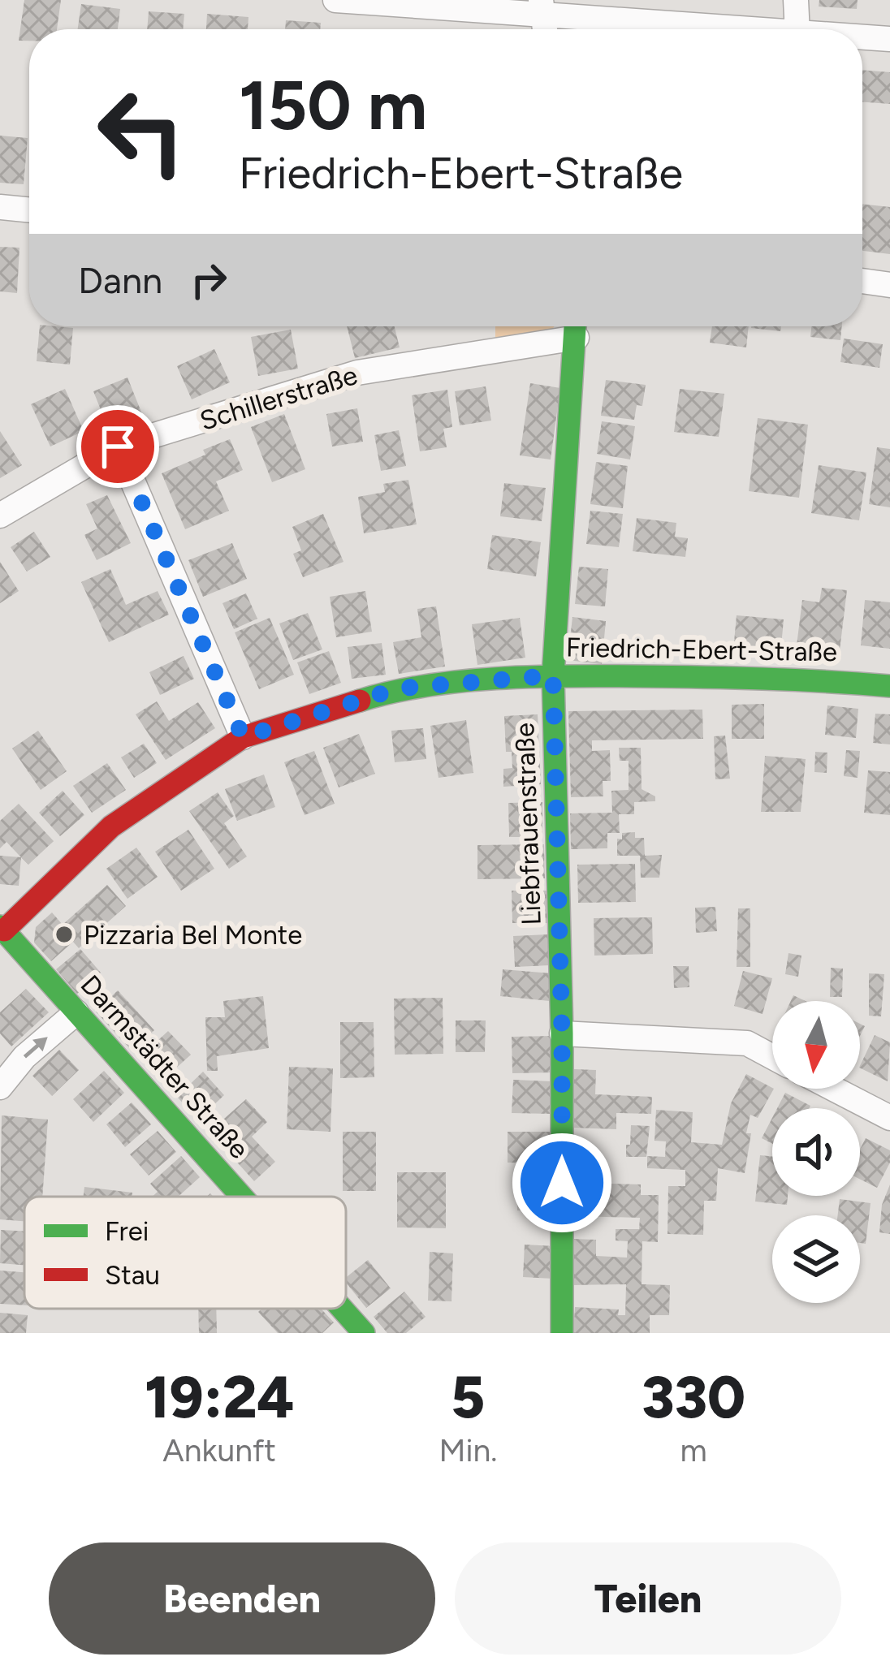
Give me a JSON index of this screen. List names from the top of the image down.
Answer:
{
  "streets": {
    "street": [
      "Schillerstraße",
      "Friedrich-Ebert-Straße",
      "Liebfrauenstraße",
      "Darmstädter Straße"
    ]
  },
  "crossings": [
    ["Schillerstraße", "Liebfrauenstraße"],
    ["Friedrich-Ebert-Straße", "Liebfrauenstraße"],
    ["Friedrich-Ebert-Straße", "Darmstädter Straße"]
  ],
  "places": ["Pizzaria Bel Monte"],
  "legend": ["Frei", "Stau"],
  "north": "bottom",
  "page": {
    "turn": ["150 m", "Friedrich-Ebert-Straße"],
    "then": "Dann",
    "eta": [
      "19:24",
      "Ankunft",
      "5",
      "Min.",
      "330",
      "m"
    ],
    "buttons": ["Beenden", "Teilen"]
  }
}
